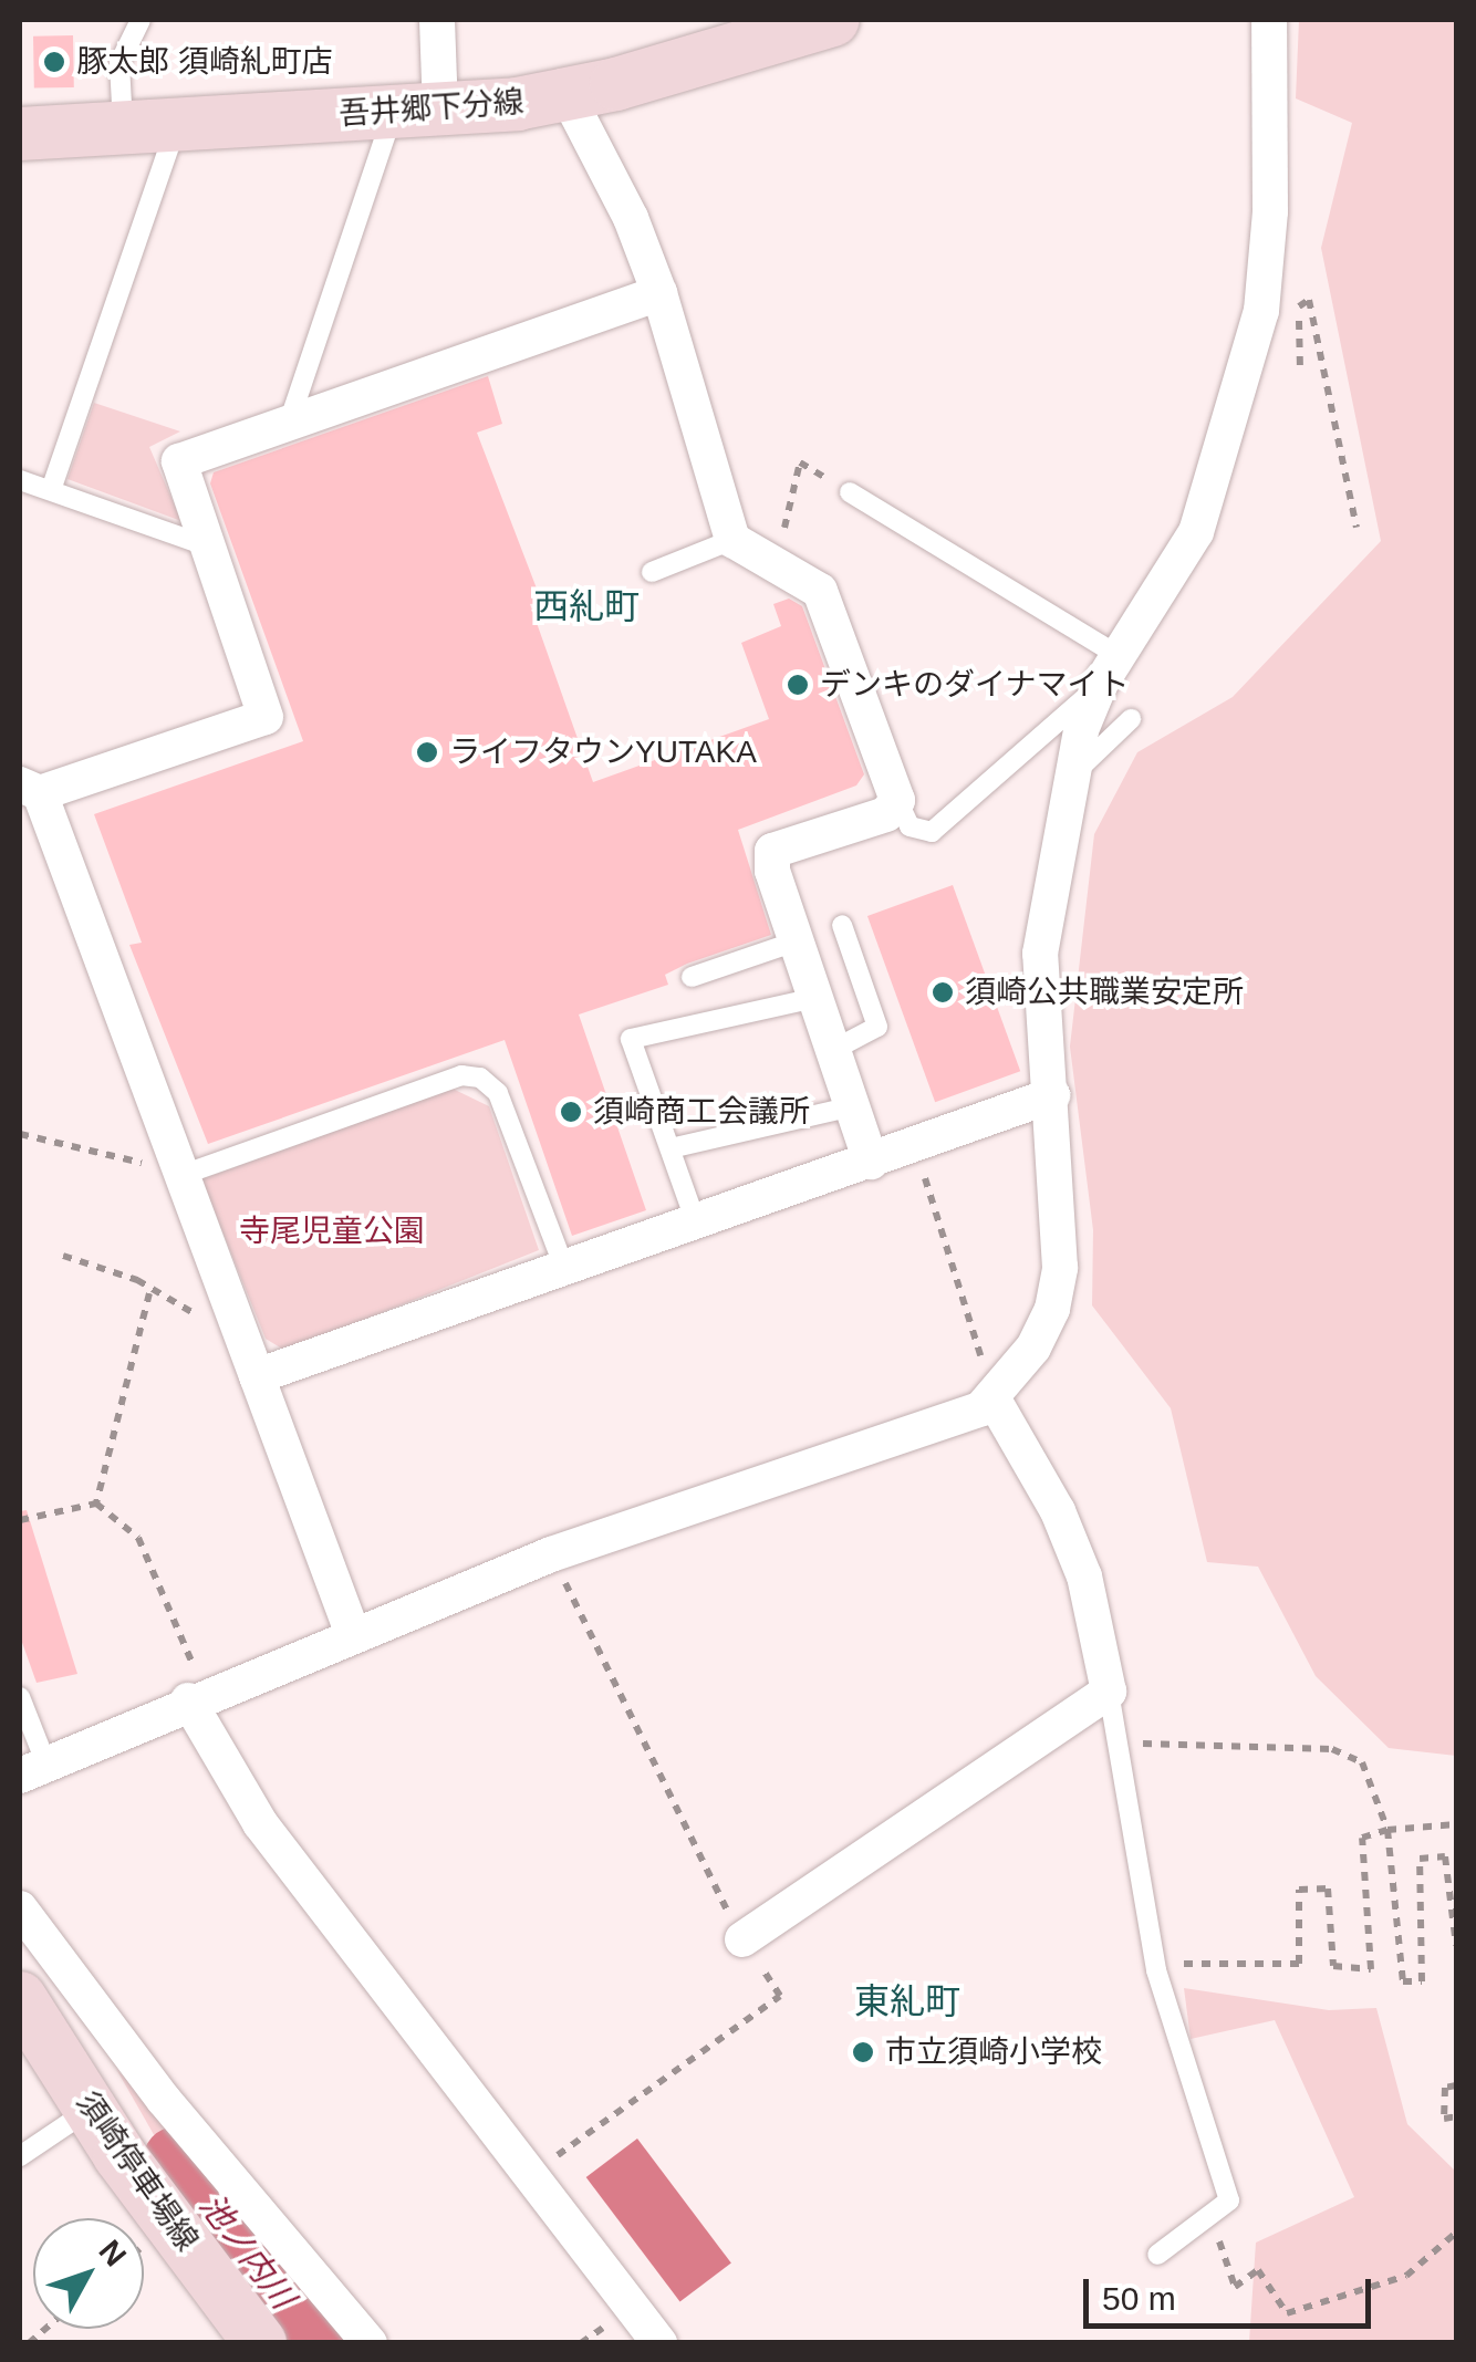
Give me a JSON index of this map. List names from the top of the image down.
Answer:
{
  "streets": {
    "main road": ["吾井郷下分線", "須崎停車場線"]
  },
  "districts": ["西糺町", "東糺町"],
  "water": ["池ノ内川"],
  "parks": ["寺尾児童公園"],
  "places": [
    "豚太郎 須崎糺町店",
    "デンキのダイナマイト",
    "ライフタウンYUTAKA",
    "須崎公共職業安定所",
    "須崎商工会議所",
    "市立須崎小学校"
  ],
  "scale_bar": "50 m",
  "north": "top right"
}
